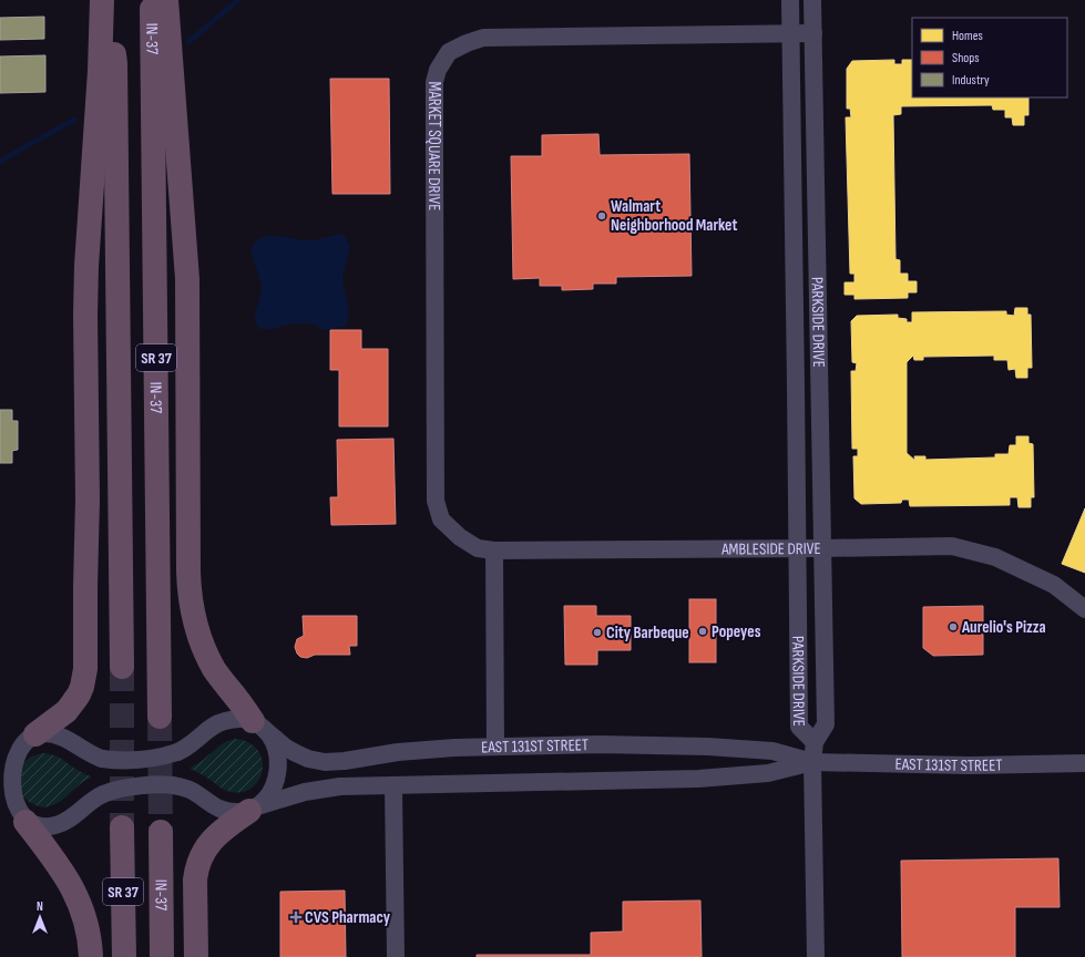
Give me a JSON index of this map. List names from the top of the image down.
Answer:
{
  "streets": {
    "highway": ["IN-37", "SR 37"],
    "street": [
      "MARKET SQUARE DRIVE",
      "PARKSIDE DRIVE",
      "AMBLESIDE DRIVE",
      "EAST 131ST STREET"
    ]
  },
  "crossings": [
    ["MARKET SQUARE DRIVE", "PARKSIDE DRIVE"],
    ["MARKET SQUARE DRIVE", "AMBLESIDE DRIVE"],
    ["PARKSIDE DRIVE", "AMBLESIDE DRIVE"]
  ],
  "places": {
    "other": [
      "Walmart Neighborhood Market",
      "Aurelio's Pizza",
      "Popeyes",
      "City Barbeque"
    ],
    "health": ["CVS Pharmacy"]
  },
  "legend": ["Homes", "Shops", "Industry"],
  "north": "top"
}
